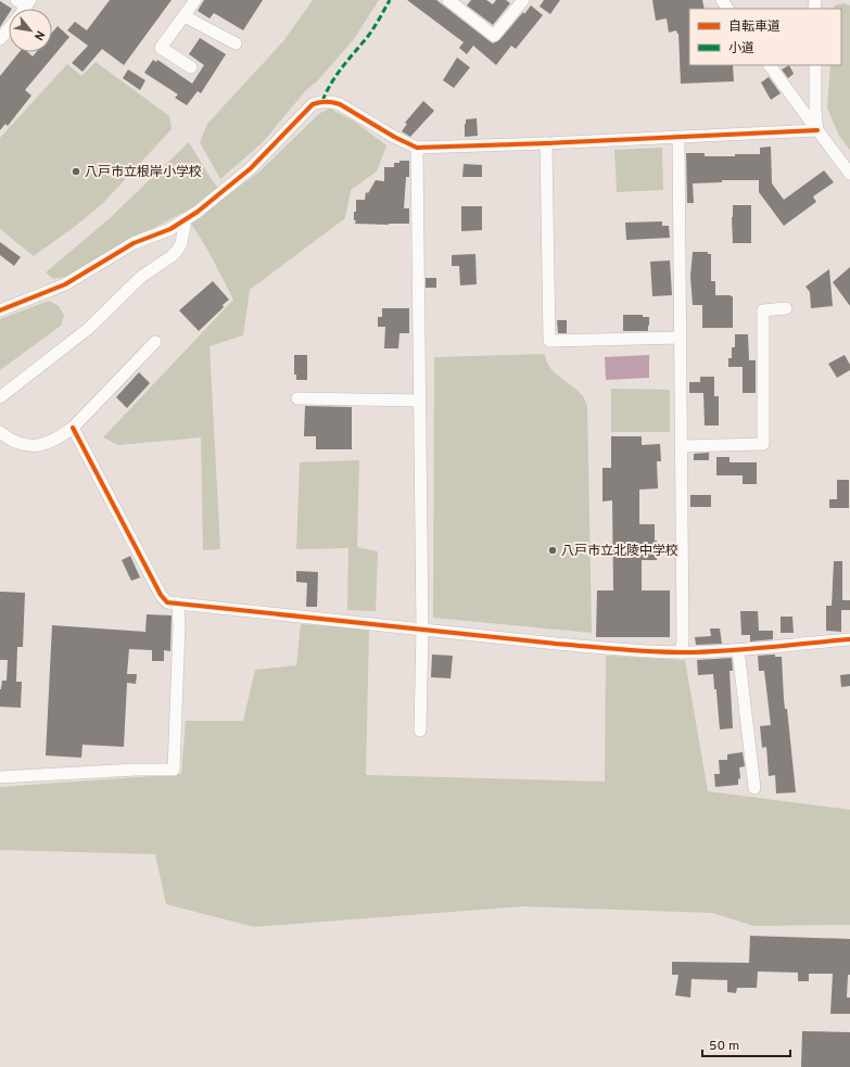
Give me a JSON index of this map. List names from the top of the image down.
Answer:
{
  "places": ["八戸市立根岸小学校", "八戸市立北陵中学校"],
  "legend": ["自転車道", "小道"],
  "scale_bar": "50 m",
  "north": "bottom right"
}
